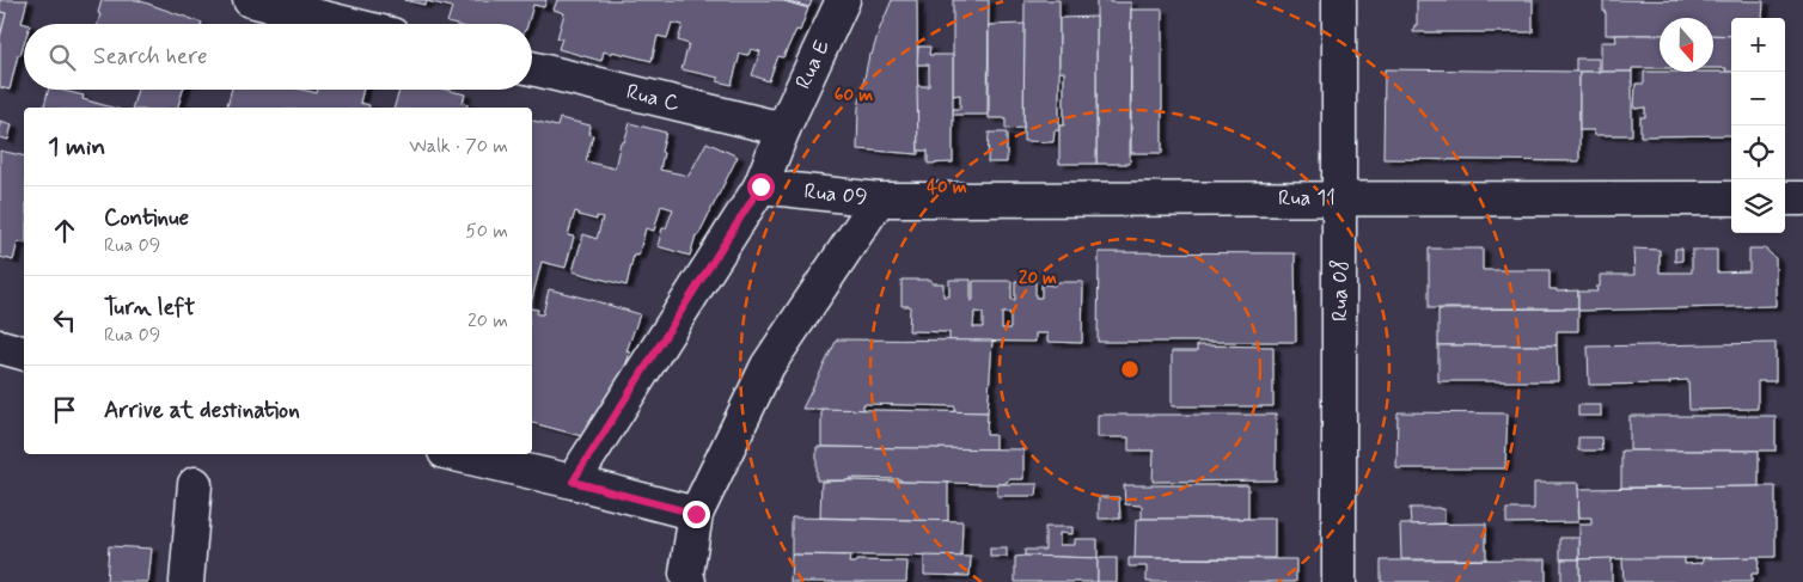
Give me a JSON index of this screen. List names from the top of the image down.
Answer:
{
  "streets": {
    "street": [
      "Rua E",
      "Rua C",
      "Rua 09",
      "Rua 11",
      "Rua 08"
    ]
  },
  "crossings": [
    ["Rua E", "Rua C"],
    ["Rua E", "Rua 09"],
    ["Rua 09", "Rua 11"],
    ["Rua 11", "Rua 08"]
  ],
  "north": "bottom",
  "page": {
    "map_buttons": ["+", "−"],
    "search": "Search here",
    "heading": ["1 min", "Walk · 70 m"],
    "list": [
      ["Continue", "Rua 09", "50 m"],
      ["Turn left", "Rua 09", "20 m"],
      "Arrive at destination"
    ]
  },
  "rings": ["60 m", "40 m", "20 m"]
}
